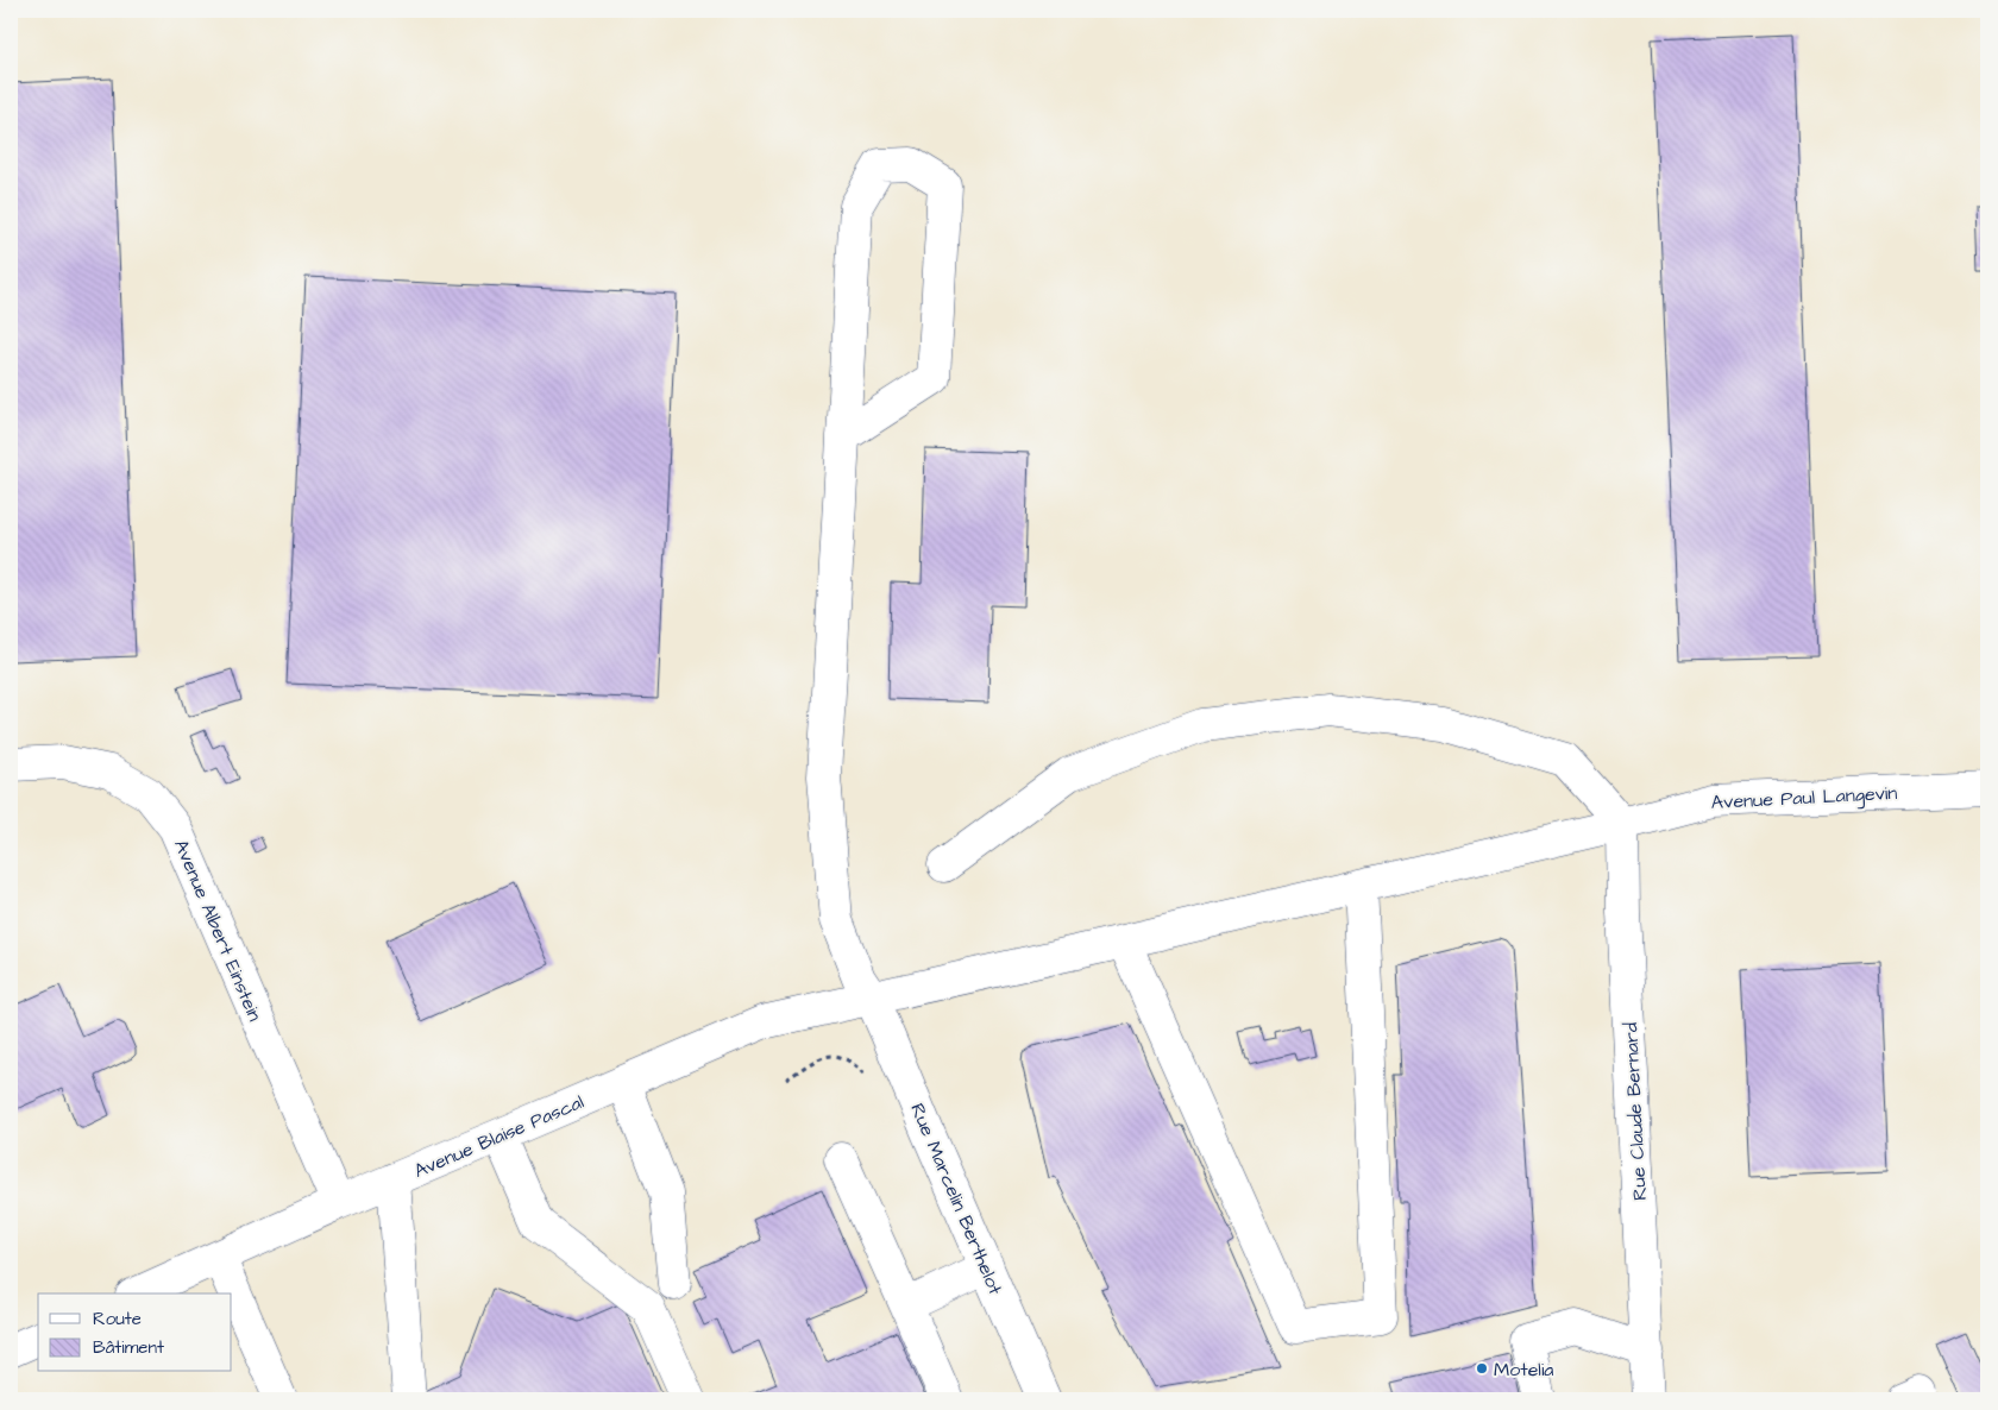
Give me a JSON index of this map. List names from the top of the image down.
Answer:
{
  "streets": {
    "street": [
      "Avenue Paul Langevin",
      "Avenue Albert Einstein",
      "Rue Claude Bernard",
      "Avenue Blaise Pascal",
      "Rue Marcelin Berthelot"
    ]
  },
  "crossings": [
    ["Avenue Paul Langevin", "Rue Claude Bernard"],
    ["Avenue Paul Langevin", "Avenue Blaise Pascal"],
    ["Avenue Albert Einstein", "Avenue Blaise Pascal"],
    ["Avenue Blaise Pascal", "Rue Marcelin Berthelot"]
  ],
  "places": ["Motelia"],
  "legend": ["Route", "Bâtiment"]
}
